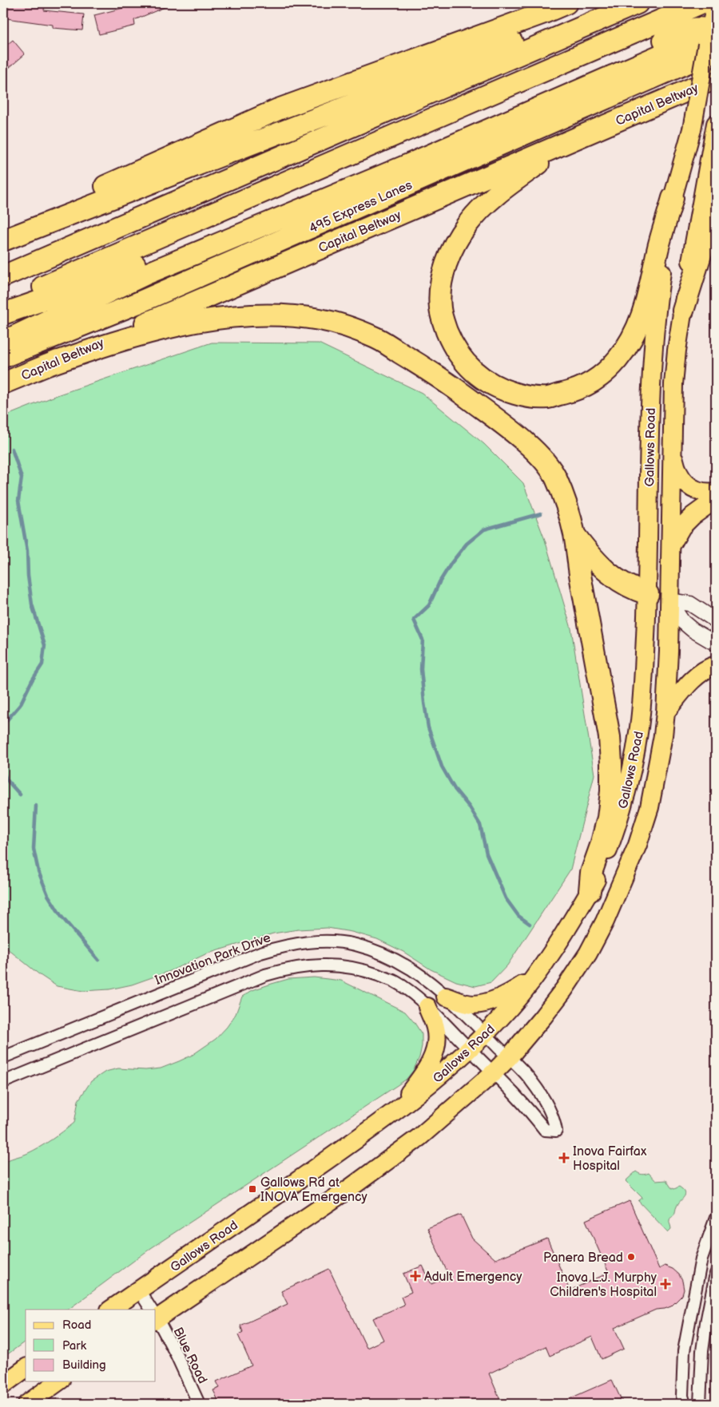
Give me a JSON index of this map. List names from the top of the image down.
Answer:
{
  "streets": {
    "highway": ["Capital Beltway", "495 Express Lanes"],
    "main road": ["Gallows Road"],
    "street": ["Innovation Park Drive", "Blue Road"]
  },
  "crossings": [
    ["495 Express Lanes", "Gallows Road"],
    ["Gallows Road", "Innovation Park Drive"],
    ["Gallows Road", "Blue Road"]
  ],
  "places": {
    "health": ["Inova Fairfax Hospital", "Adult Emergency", "Inova L.J. Murphy Children's Hospital"],
    "transit": ["Gallows Rd at INOVA Emergency"],
    "other": ["Panera Bread"]
  },
  "legend": ["Road", "Park", "Building"]
}
